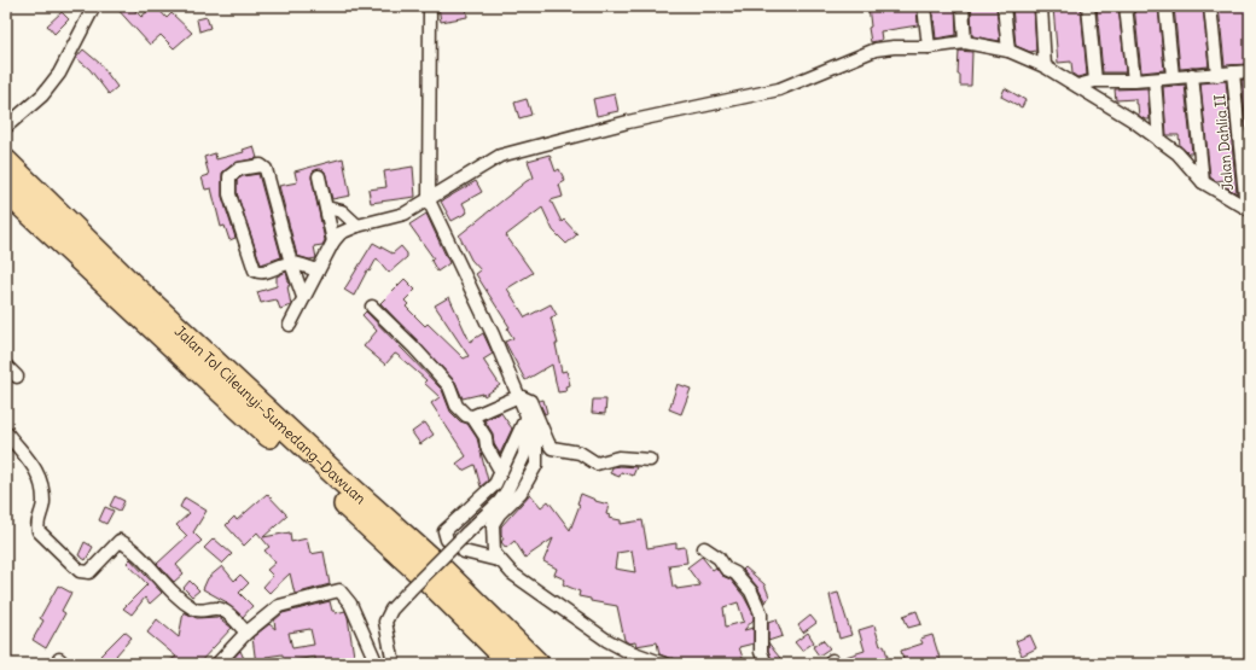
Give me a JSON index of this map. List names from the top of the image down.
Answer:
{
  "streets": {
    "highway": ["Jalan Tol Cileunyi–Sumedang–Dawuan"],
    "street": ["Jalan Dahlia II"]
  }
}
